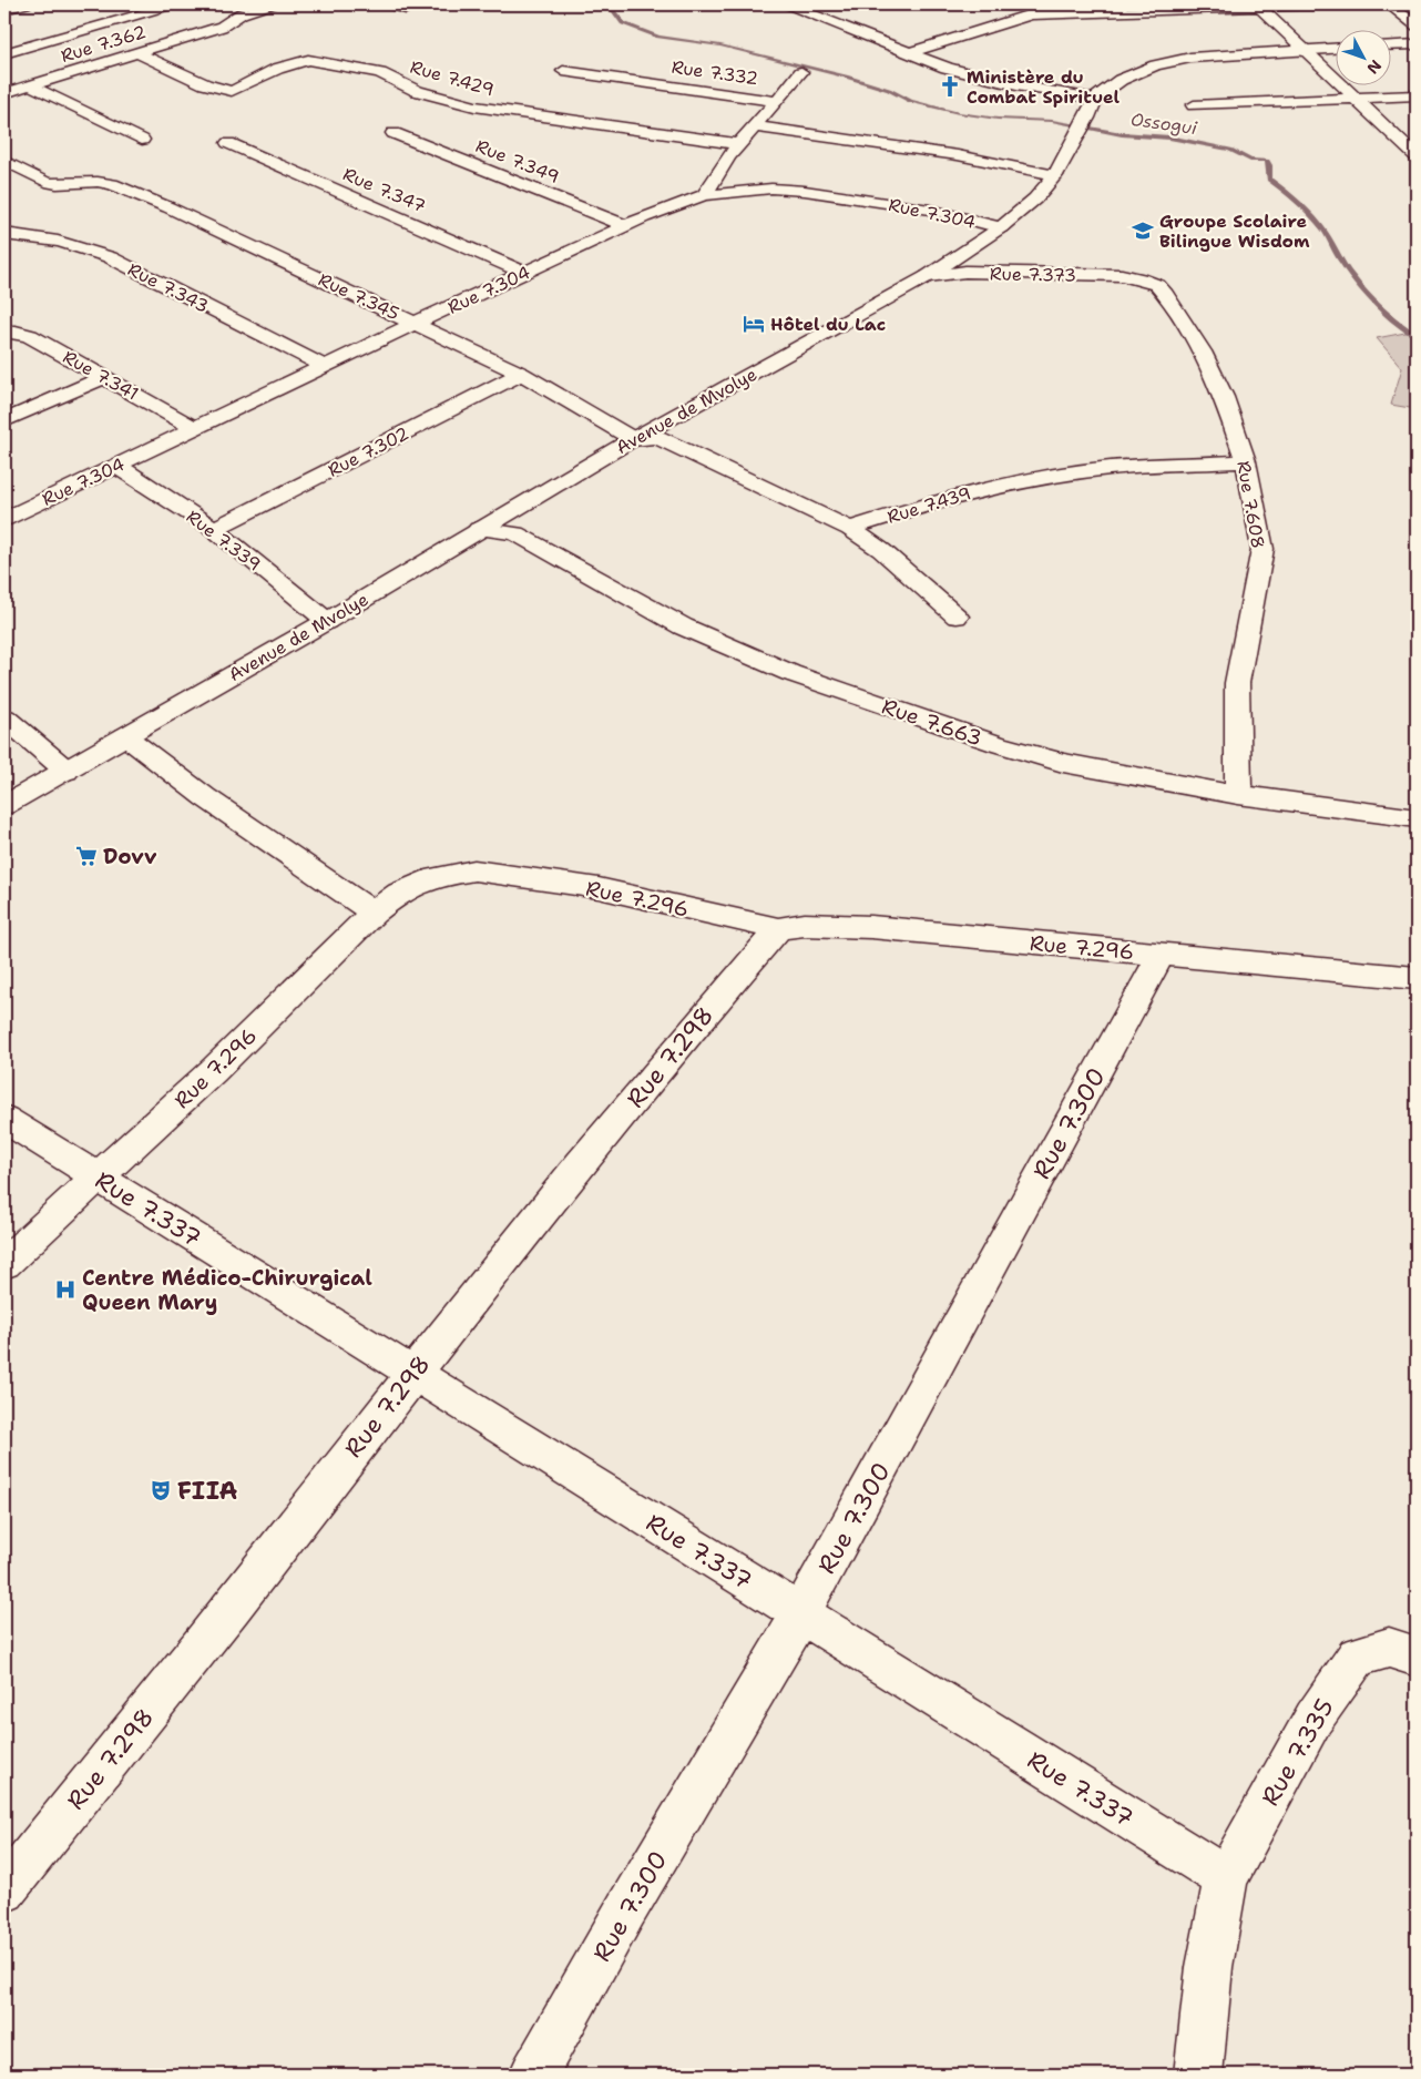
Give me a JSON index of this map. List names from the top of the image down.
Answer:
{
  "streets": {
    "street": [
      "Rue 7.362",
      "Rue 7.332",
      "Rue 7.429",
      "Rue 7.349",
      "Rue 7.347",
      "Rue 7.304",
      "Rue 7.373",
      "Rue 7.343",
      "Rue 7.345",
      "Rue 7.341",
      "Avenue de Mvolye",
      "Rue 7.302",
      "Rue 7.439",
      "Rue 7.608",
      "Rue 7.339",
      "Rue 7.663",
      "Rue 7.296",
      "Rue 7.298",
      "Rue 7.300",
      "Rue 7.337",
      "Rue 7.335"
    ]
  },
  "crossings": [
    ["Rue 7.362", "Rue 7.429"],
    ["Rue 7.332", "Rue 7.429"],
    ["Rue 7.332", "Rue 7.304"],
    ["Rue 7.349", "Rue 7.304"],
    ["Rue 7.347", "Rue 7.304"],
    ["Rue 7.304", "Rue 7.343"],
    ["Rue 7.304", "Rue 7.345"],
    ["Rue 7.304", "Rue 7.341"],
    ["Rue 7.304", "Avenue de Mvolye"],
    ["Rue 7.304", "Rue 7.339"],
    ["Rue 7.373", "Avenue de Mvolye"],
    ["Rue 7.373", "Rue 7.608"],
    ["Rue 7.345", "Avenue de Mvolye"],
    ["Rue 7.345", "Rue 7.302"],
    ["Avenue de Mvolye", "Rue 7.339"],
    ["Avenue de Mvolye", "Rue 7.663"],
    ["Rue 7.302", "Rue 7.339"],
    ["Rue 7.439", "Rue 7.608"],
    ["Rue 7.608", "Rue 7.663"],
    ["Rue 7.296", "Rue 7.298"],
    ["Rue 7.296", "Rue 7.300"],
    ["Rue 7.296", "Rue 7.337"],
    ["Rue 7.298", "Rue 7.337"],
    ["Rue 7.300", "Rue 7.337"],
    ["Rue 7.337", "Rue 7.335"]
  ],
  "water": ["Ossogui"],
  "places": {
    "church": ["Ministère du Combat Spirituel"],
    "school or university": ["Groupe Scolaire Bilingue Wisdom"],
    "hotel": ["Hôtel du Lac"],
    "supermarket": ["Dovv"],
    "hospital": ["Centre Médico-Chirurgical Queen Mary"],
    "theatre": ["FIIA"]
  },
  "north": "bottom right"
}
